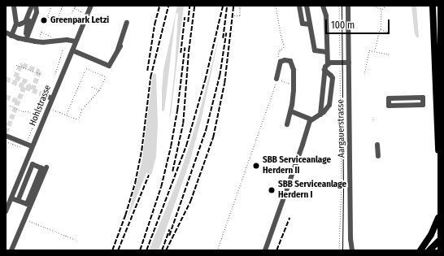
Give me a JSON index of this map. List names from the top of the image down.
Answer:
{
  "streets": {
    "street": ["Hohlstrasse", "Aargauerstrasse"]
  },
  "places": ["Greenpark Letzi", "SBB Serviceanlage Herdern II", "SBB Serviceanlage Herdern I"],
  "scale_bar": "100 m"
}
